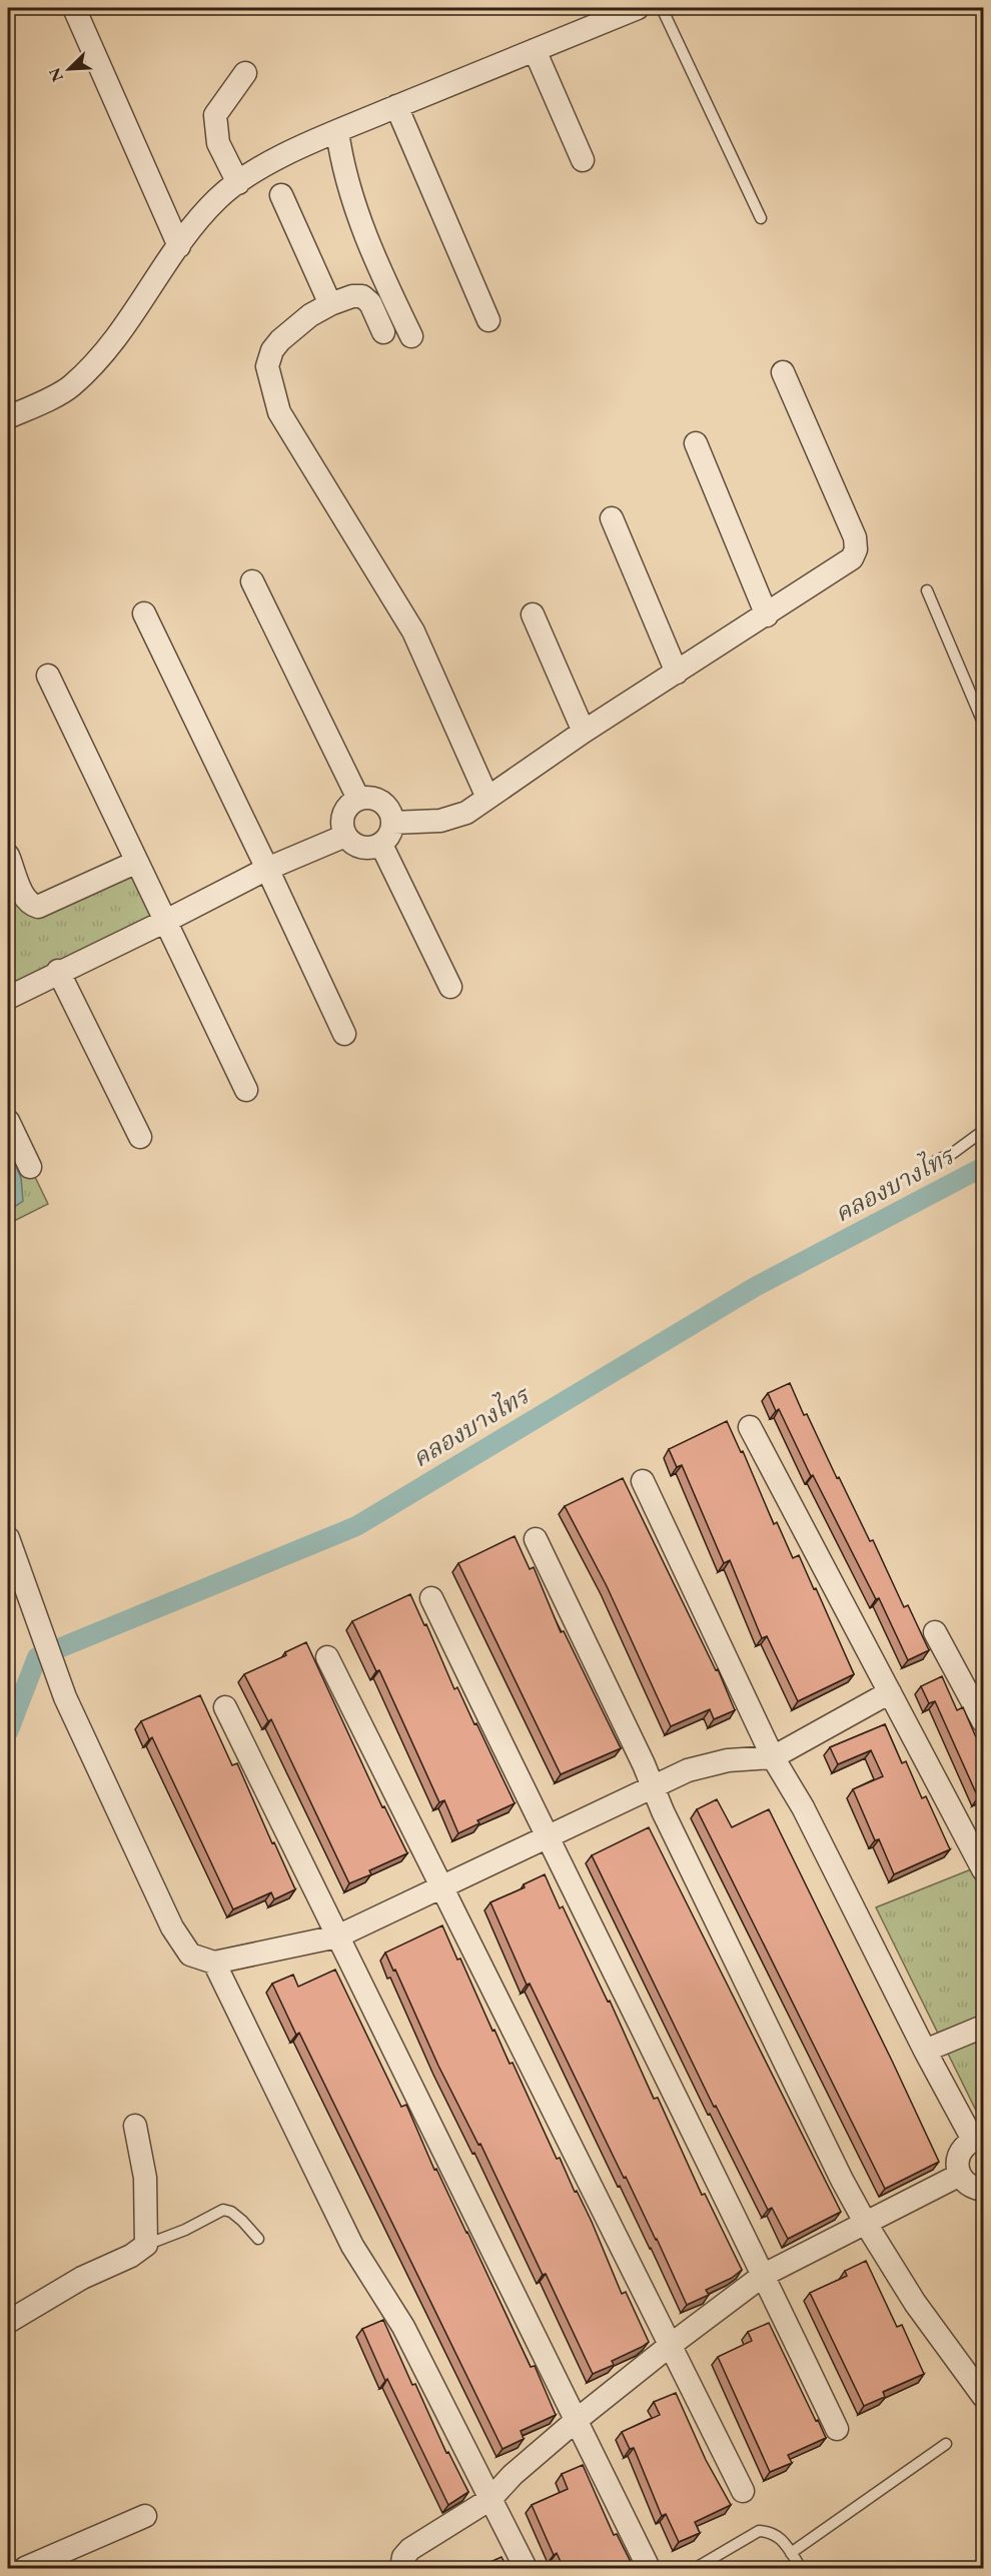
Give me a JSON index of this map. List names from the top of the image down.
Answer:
{
  "water": ["คลองบางไทร"],
  "north": "bottom left"
}
